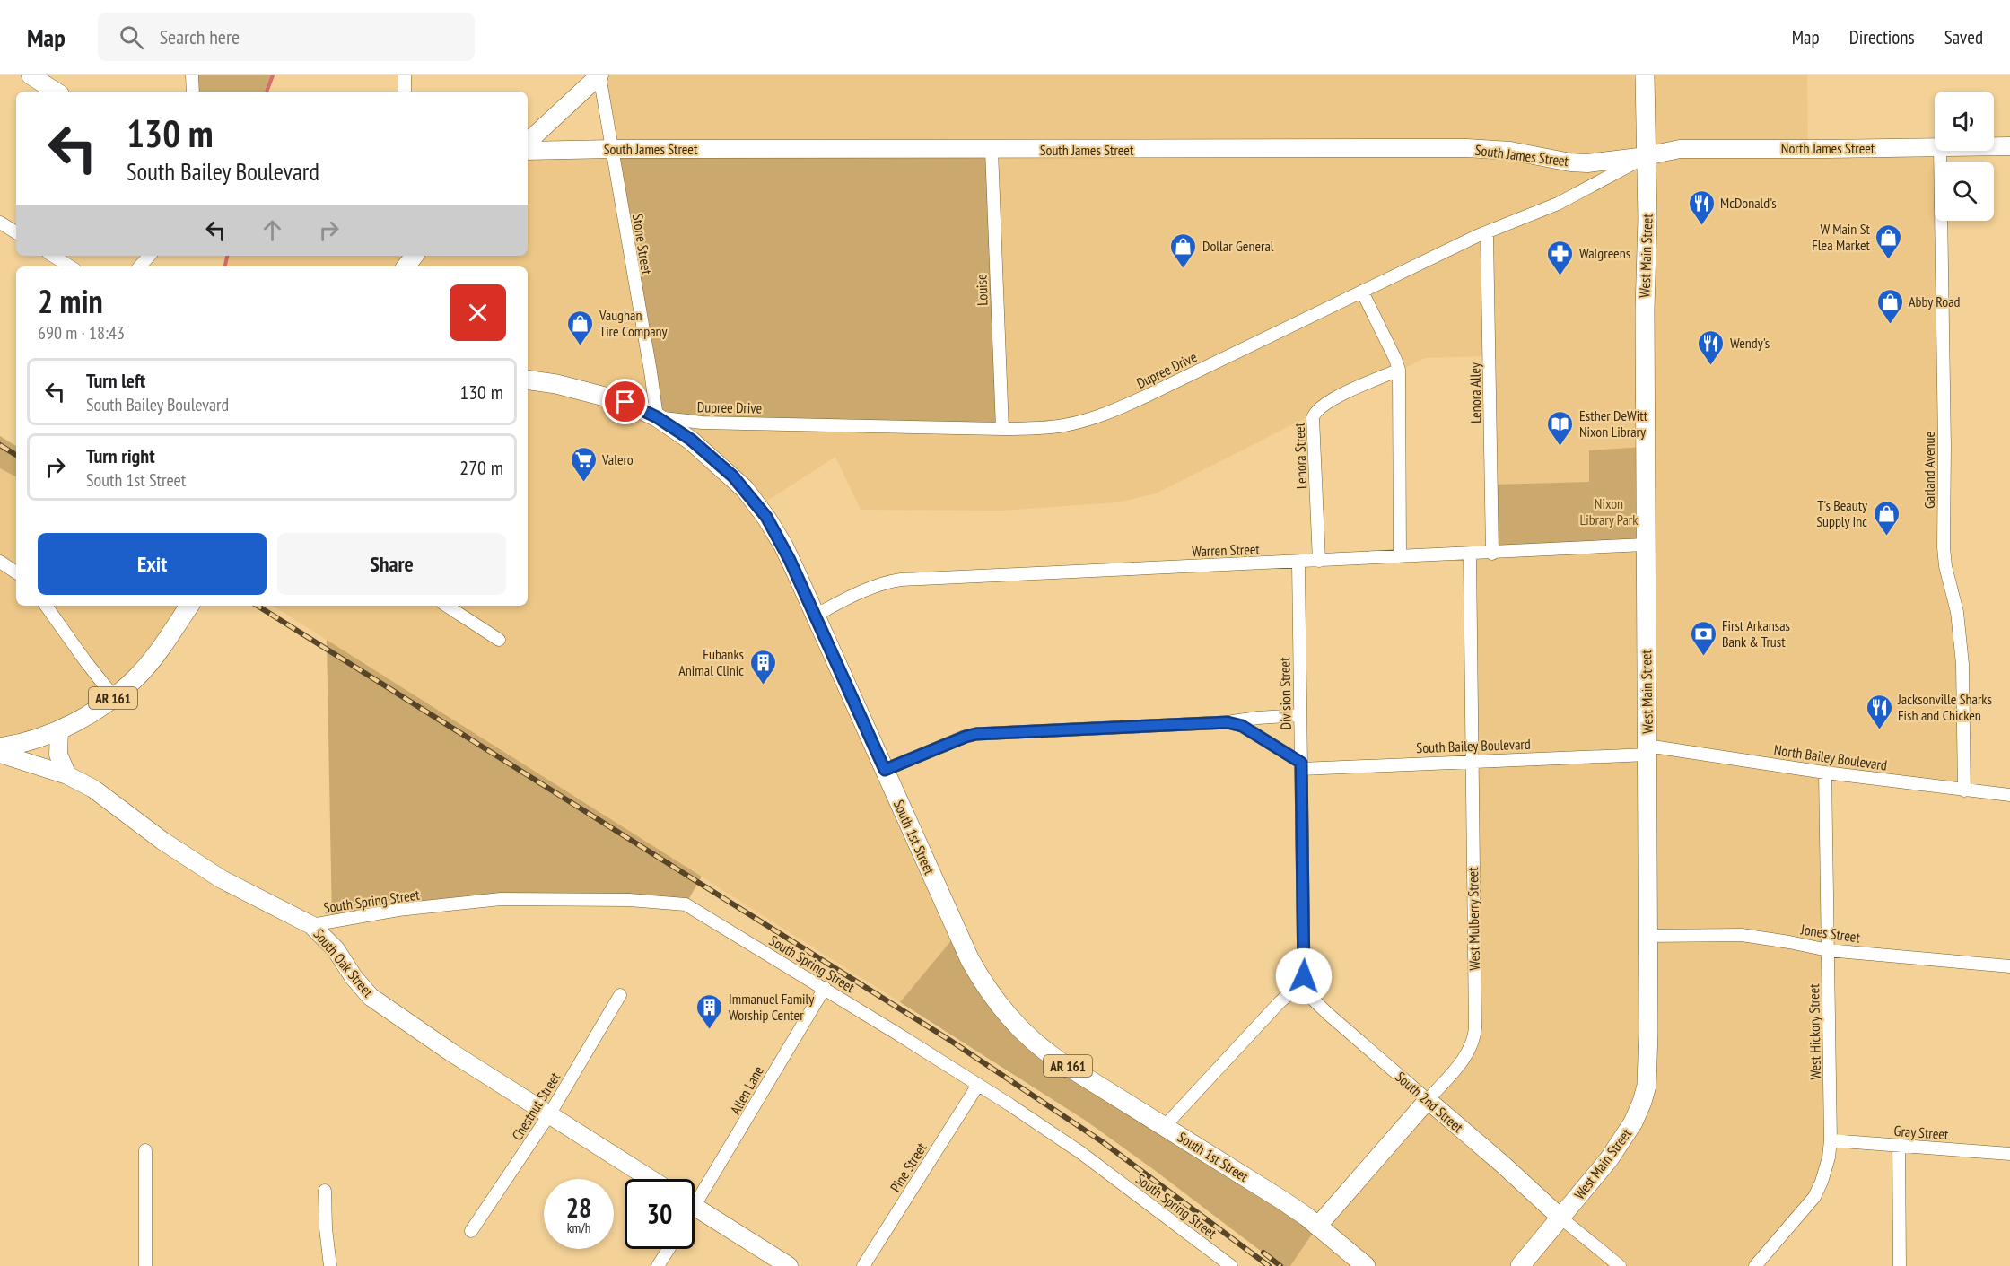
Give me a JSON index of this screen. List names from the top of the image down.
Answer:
{
  "streets": {
    "main road": ["West Main Street", "AR 161", "South 1st Street"],
    "street": [
      "North James Street",
      "South James Street",
      "Stone Street",
      "Louise",
      "Dupree Drive",
      "Lenora Alley",
      "Lenora Street",
      "Garland Avenue",
      "Warren Street",
      "Division Street",
      "South Bailey Boulevard",
      "North Bailey Boulevard",
      "South Spring Street",
      "West Mulberry Street",
      "Jones Street",
      "South Oak Street",
      "West Hickory Street",
      "Allen Lane",
      "South 2nd Street",
      "Chestnut Street",
      "Gray Street",
      "Pine Street"
    ]
  },
  "crossings": [
    ["North James Street", "South James Street"],
    ["North James Street", "West Main Street"],
    ["North James Street", "Dupree Drive"],
    ["South James Street", "Stone Street"],
    ["South James Street", "West Main Street"],
    ["South James Street", "Louise"],
    ["South James Street", "Dupree Drive"],
    ["Stone Street", "Dupree Drive"],
    ["Stone Street", "South 1st Street"],
    ["West Main Street", "Dupree Drive"],
    ["West Main Street", "Warren Street"],
    ["West Main Street", "South Bailey Boulevard"],
    ["West Main Street", "North Bailey Boulevard"],
    ["West Main Street", "Jones Street"],
    ["West Main Street", "South 2nd Street"],
    ["Louise", "Dupree Drive"],
    ["Dupree Drive", "Lenora Alley"],
    ["Dupree Drive", "South 1st Street"],
    ["Lenora Alley", "Warren Street"],
    ["Lenora Street", "Warren Street"],
    ["Garland Avenue", "North Bailey Boulevard"],
    ["Warren Street", "Division Street"],
    ["Warren Street", "South 1st Street"],
    ["Warren Street", "West Mulberry Street"],
    ["Division Street", "South Bailey Boulevard"],
    ["Division Street", "South 2nd Street"],
    ["South Bailey Boulevard", "North Bailey Boulevard"],
    ["South Bailey Boulevard", "West Mulberry Street"],
    ["North Bailey Boulevard", "West Hickory Street"],
    ["South 1st Street", "West Mulberry Street"],
    ["South Spring Street", "South Oak Street"],
    ["South Spring Street", "Allen Lane"],
    ["South Spring Street", "Pine Street"],
    ["West Mulberry Street", "South 2nd Street"],
    ["Jones Street", "West Hickory Street"],
    ["South Oak Street", "Chestnut Street"],
    ["West Hickory Street", "Gray Street"]
  ],
  "parks": ["Nixon Library Park"],
  "places": {
    "restaurant": ["McDonald's", "Wendy's", "Jacksonville Sharks Fish and Chicken"],
    "shop": [
      "W Main St Flea Market",
      "Dollar General",
      "Abby Road",
      "Vaughan Tire Company",
      "T's Beauty Supply Inc"
    ],
    "pharmacy": ["Walgreens"],
    "library": ["Esther DeWitt Nixon Library"],
    "supermarket": ["Valero"],
    "bank": ["First Arkansas Bank & Trust"],
    "building": ["Eubanks Animal Clinic", "Immanuel Family Worship Center"]
  },
  "page": {
    "header": "Map",
    "search": "Search here",
    "nav": ["Map", "Directions", "Saved"],
    "turn": ["130 m", "South Bailey Boulevard"],
    "heading": ["2 min", "690 m · 18:43"],
    "list": [
      {
        "name": "Turn left",
        "note": "South Bailey Boulevard",
        "value": "130 m"
      },
      {
        "name": "Turn right",
        "note": "South 1st Street",
        "value": "270 m"
      }
    ],
    "buttons": ["Exit", "Share"],
    "speed": "28 km/h",
    "limit": "30"
  }
}
